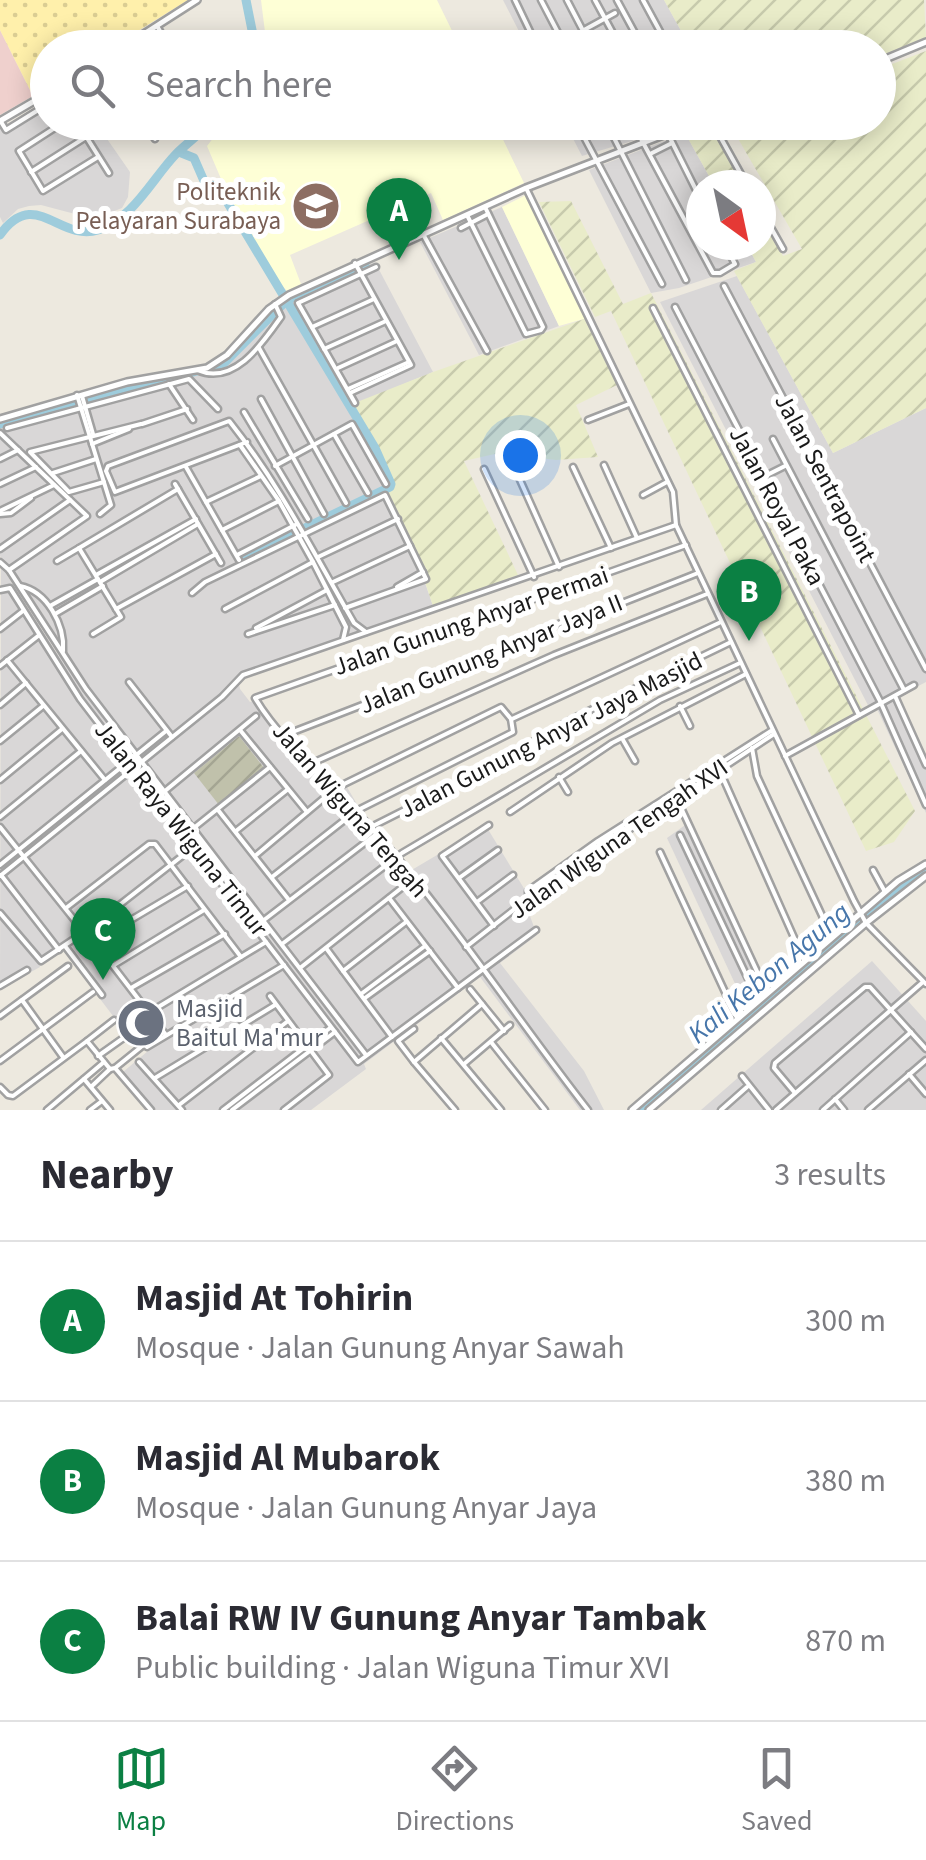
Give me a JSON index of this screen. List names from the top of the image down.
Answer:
{
  "streets": {
    "street": [
      "Jalan Sentrapoint",
      "Jalan Royal Paka",
      "Jalan Gunung Anyar Permai",
      "Jalan Gunung Anyar Jaya II",
      "Jalan Gunung Anyar Jaya Masjid",
      "Jalan Wiguna Tengah",
      "Jalan Raya Wiguna Timur",
      "Jalan Wiguna Tengah XVI"
    ]
  },
  "crossings": [
    ["Jalan Gunung Anyar Permai", "Jalan Wiguna Tengah"],
    ["Jalan Gunung Anyar Jaya II", "Jalan Wiguna Tengah"],
    ["Jalan Gunung Anyar Jaya Masjid", "Jalan Wiguna Tengah"],
    ["Jalan Wiguna Tengah", "Jalan Wiguna Tengah XVI"]
  ],
  "water": ["Kali Kebon Agung"],
  "places": {
    "school or university": ["Politeknik Pelayaran Surabaya"],
    "mosque": ["Masjid Baitul Ma'mur"]
  },
  "north": "bottom right",
  "page": {
    "search": "Search here",
    "pins": ["A", "B", "C"],
    "heading": ["Nearby", "3 results"],
    "list": [
      {
        "mark": "A",
        "name": "Masjid At Tohirin",
        "note": "Mosque · Jalan Gunung Anyar Sawah",
        "value": "300 m"
      },
      {
        "mark": "B",
        "name": "Masjid Al Mubarok",
        "note": "Mosque · Jalan Gunung Anyar Jaya",
        "value": "380 m"
      },
      {
        "mark": "C",
        "name": "Balai RW IV Gunung Anyar Tambak",
        "note": "Public building · Jalan Wiguna Timur XVI",
        "value": "870 m"
      }
    ],
    "nav": ["Map", "Directions", "Saved"]
  }
}
